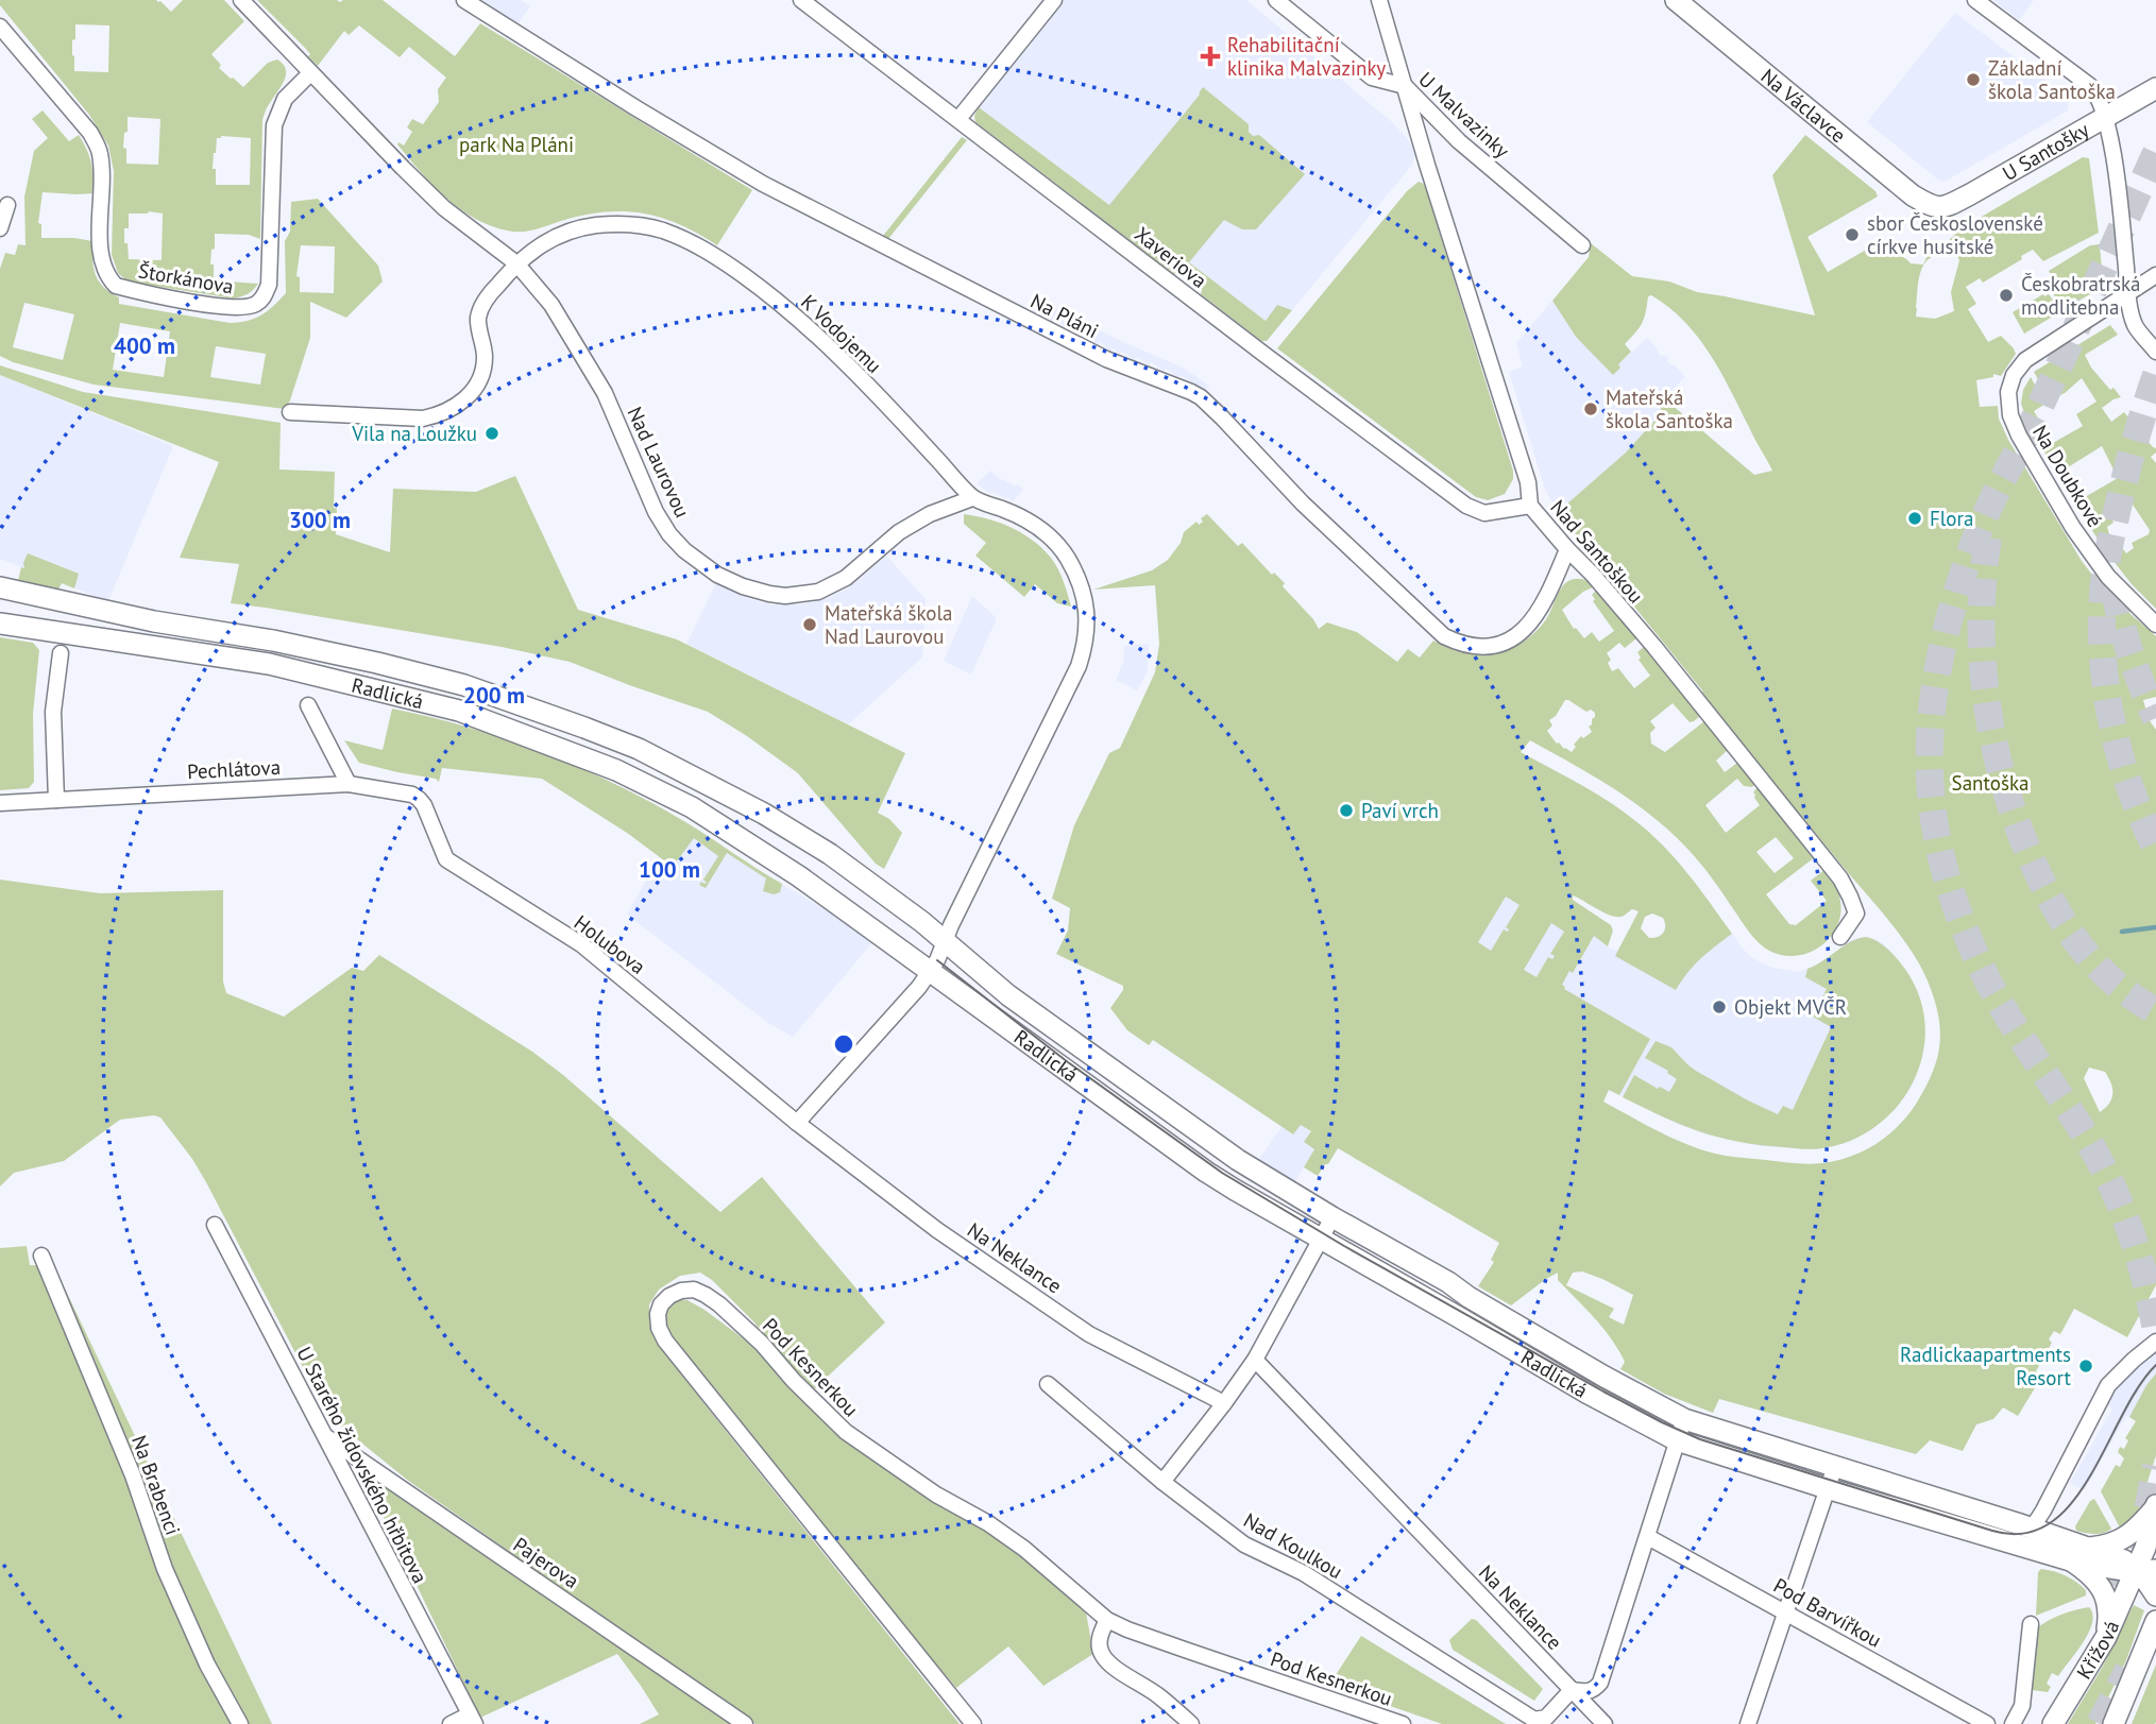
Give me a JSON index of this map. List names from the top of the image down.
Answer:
{
  "streets": {
    "main road": [
      "Na Václavce",
      "U Santošky",
      "Radlická",
      "Křížová"
    ],
    "street": [
      "U Malvazinky",
      "Xaveriova",
      "Štorkánova",
      "Na Pláni",
      "K Vodojemu",
      "Nad Laurovou",
      "Na Doubkové",
      "Nad Santoškou",
      "Pechlátova",
      "Holubova",
      "Na Neklance",
      "Pod Kesnerkou",
      "U Starého židovského hřbitova",
      "Na Brabenci",
      "Nad Koulkou",
      "Pajerova",
      "Pod Barvířkou"
    ]
  },
  "crossings": [
    ["Na Václavce", "U Santošky"],
    ["U Malvazinky", "Nad Santoškou"],
    ["Xaveriova", "Nad Santoškou"],
    ["Na Pláni", "Nad Santoškou"],
    ["K Vodojemu", "Nad Laurovou"],
    ["K Vodojemu", "Radlická"],
    ["K Vodojemu", "Holubova"],
    ["K Vodojemu", "Na Neklance"],
    ["Radlická", "Křížová"],
    ["Pechlátova", "Holubova"],
    ["Holubova", "Na Neklance"],
    ["U Starého židovského hřbitova", "Pajerova"]
  ],
  "parks": ["park Na Pláni", "Santoška"],
  "places": {
    "health": ["Rehabilitační klinika Malvazinky"],
    "other": [
      "Základní škola Santoška",
      "sbor Československé církve husitské",
      "Českobratrská modlitebna",
      "Mateřská škola Santoška",
      "Vila na Loužku",
      "Flora",
      "Mateřská škola Nad Laurovou",
      "Paví vrch",
      "Objekt MVČR",
      "Radlickaapartments Resort"
    ]
  },
  "rings": [
    "400 m",
    "300 m",
    "200 m",
    "100 m"
  ]
}
